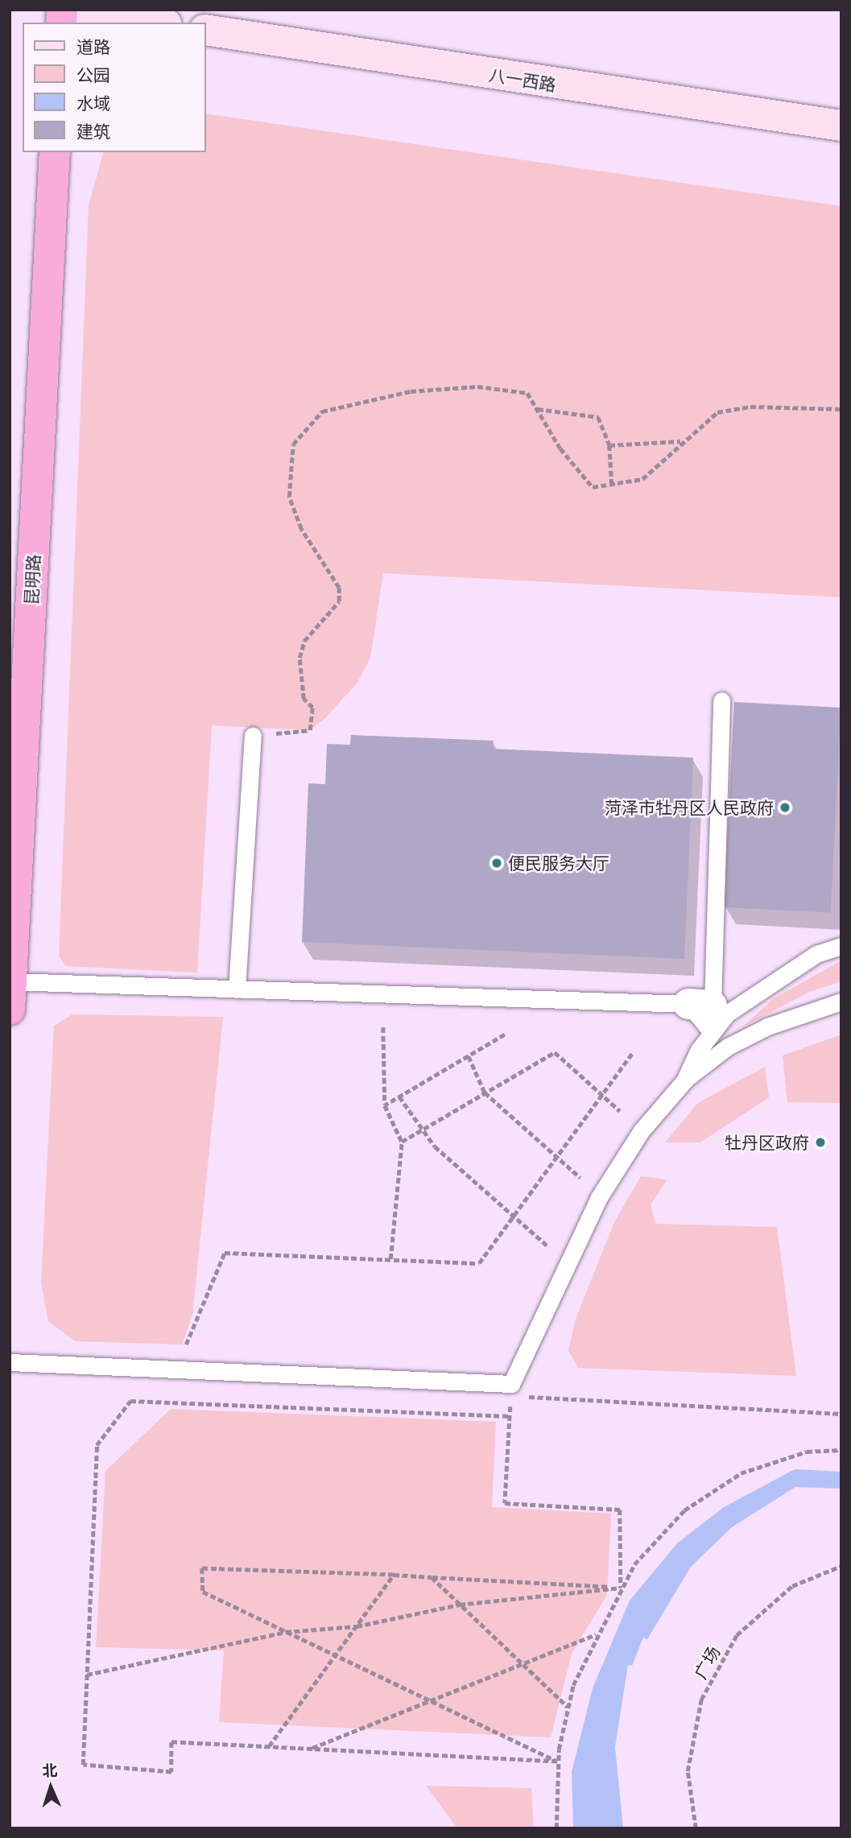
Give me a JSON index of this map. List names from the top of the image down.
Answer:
{
  "streets": {
    "highway": ["昆明路"],
    "main road": ["八一西路"],
    "path": ["广场"]
  },
  "places": ["菏泽市牡丹区人民政府", "便民服务大厅", "牡丹区政府"],
  "legend": [
    "道路",
    "公园",
    "水域",
    "建筑"
  ],
  "north": "top"
}
